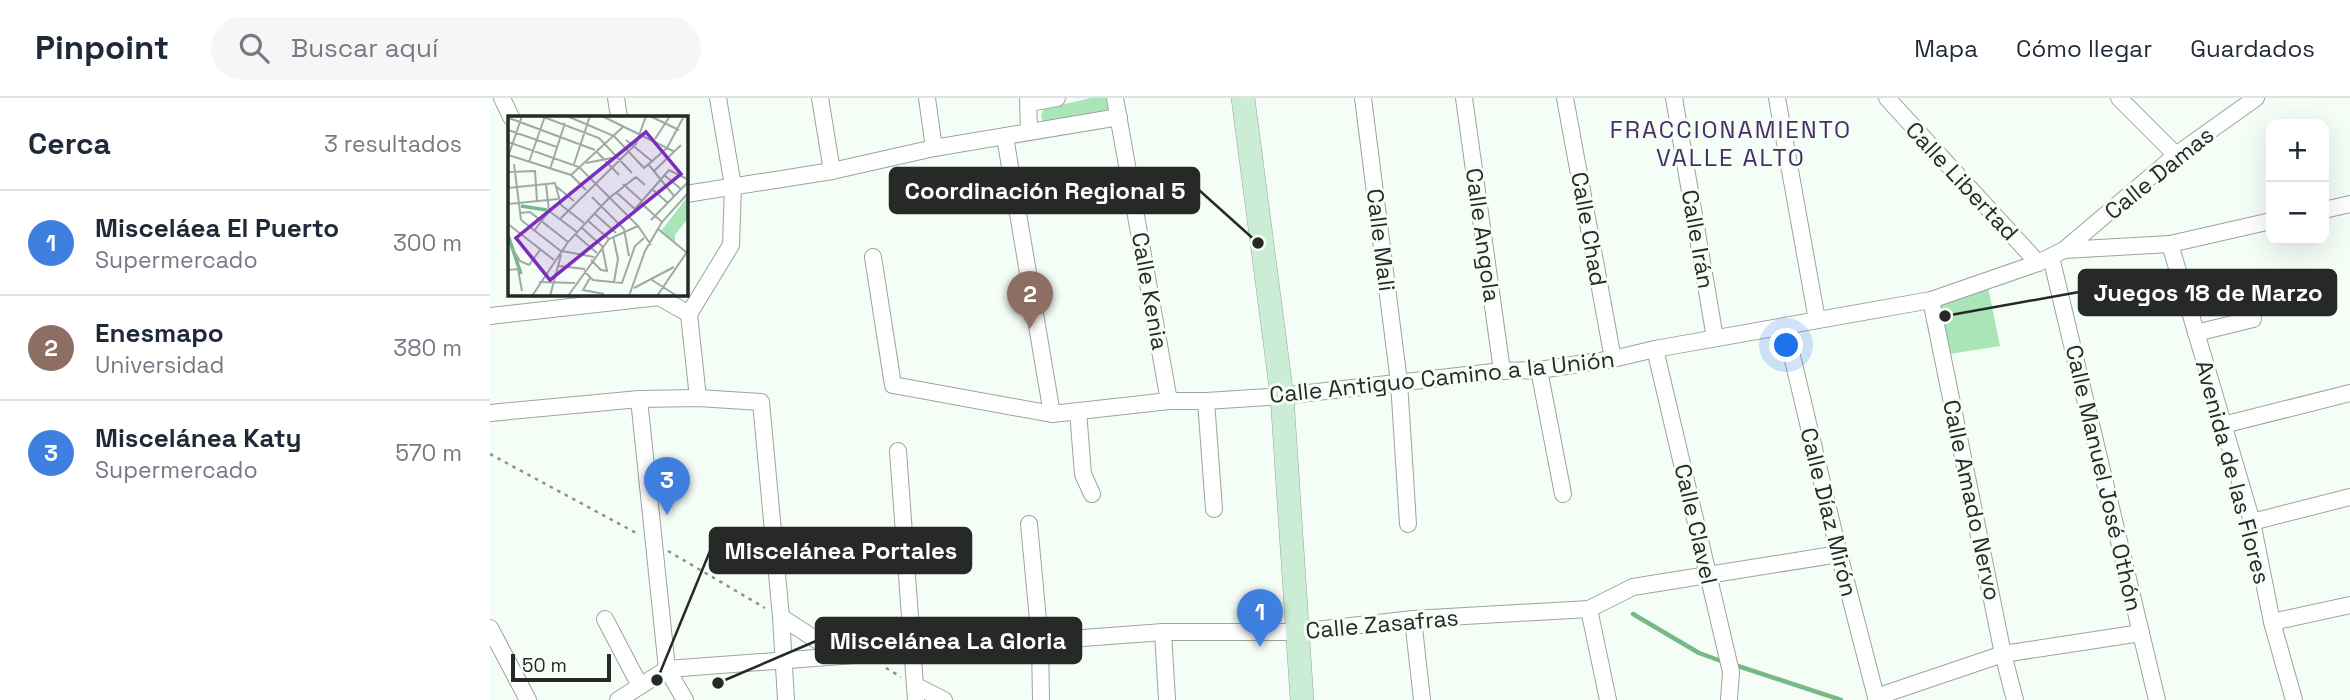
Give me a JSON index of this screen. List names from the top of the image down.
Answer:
{
  "streets": {
    "street": [
      "Calle Damas",
      "Calle Libertad",
      "Calle Chad",
      "Calle Angola",
      "Calle Irán",
      "Calle Mali",
      "Calle Kenia",
      "Calle Antiguo Camino a la Unión",
      "Avenida de las Flores",
      "Calle Manuel José Othón",
      "Calle Amado Nervo",
      "Calle Díaz Mirón",
      "Calle Clavel",
      "Calle Zasafras"
    ]
  },
  "crossings": [
    ["Calle Damas", "Calle Libertad"],
    ["Calle Damas", "Calle Antiguo Camino a la Unión"],
    ["Calle Damas", "Calle Manuel José Othón"],
    ["Calle Libertad", "Calle Antiguo Camino a la Unión"],
    ["Calle Libertad", "Calle Manuel José Othón"],
    ["Calle Chad", "Calle Antiguo Camino a la Unión"],
    ["Calle Angola", "Calle Antiguo Camino a la Unión"],
    ["Calle Irán", "Calle Antiguo Camino a la Unión"],
    ["Calle Mali", "Calle Antiguo Camino a la Unión"],
    ["Calle Kenia", "Calle Antiguo Camino a la Unión"],
    ["Calle Antiguo Camino a la Unión", "Avenida de las Flores"],
    ["Calle Antiguo Camino a la Unión", "Calle Manuel José Othón"],
    ["Calle Antiguo Camino a la Unión", "Calle Amado Nervo"],
    ["Calle Antiguo Camino a la Unión", "Calle Díaz Mirón"],
    ["Calle Antiguo Camino a la Unión", "Calle Clavel"],
    ["Calle Díaz Mirón", "Calle Zasafras"],
    ["Calle Clavel", "Calle Zasafras"]
  ],
  "districts": ["FRACCIONAMIENTO VALLE ALTO"],
  "places": [
    "Coordinación Regional 5",
    "Juegos 18 de Marzo",
    "Miscelánea Portales",
    "Miscelánea La Gloria"
  ],
  "scale_bar": "50 m",
  "page": {
    "header": "Pinpoint",
    "search": "Buscar aquí",
    "nav": ["Mapa", "Cómo llegar", "Guardados"],
    "heading": ["Cerca", "3 resultados"],
    "map_buttons": ["+", "−"],
    "list": [
      {
        "mark": "1",
        "name": "Misceláea El Puerto",
        "note": "Supermercado",
        "value": "300 m"
      },
      {
        "mark": "2",
        "name": "Enesmapo",
        "note": "Universidad",
        "value": "380 m"
      },
      {
        "mark": "3",
        "name": "Miscelánea Katy",
        "note": "Supermercado",
        "value": "570 m"
      }
    ],
    "pins": ["2", "3", "1"],
    "scale": "50 m"
  }
}
